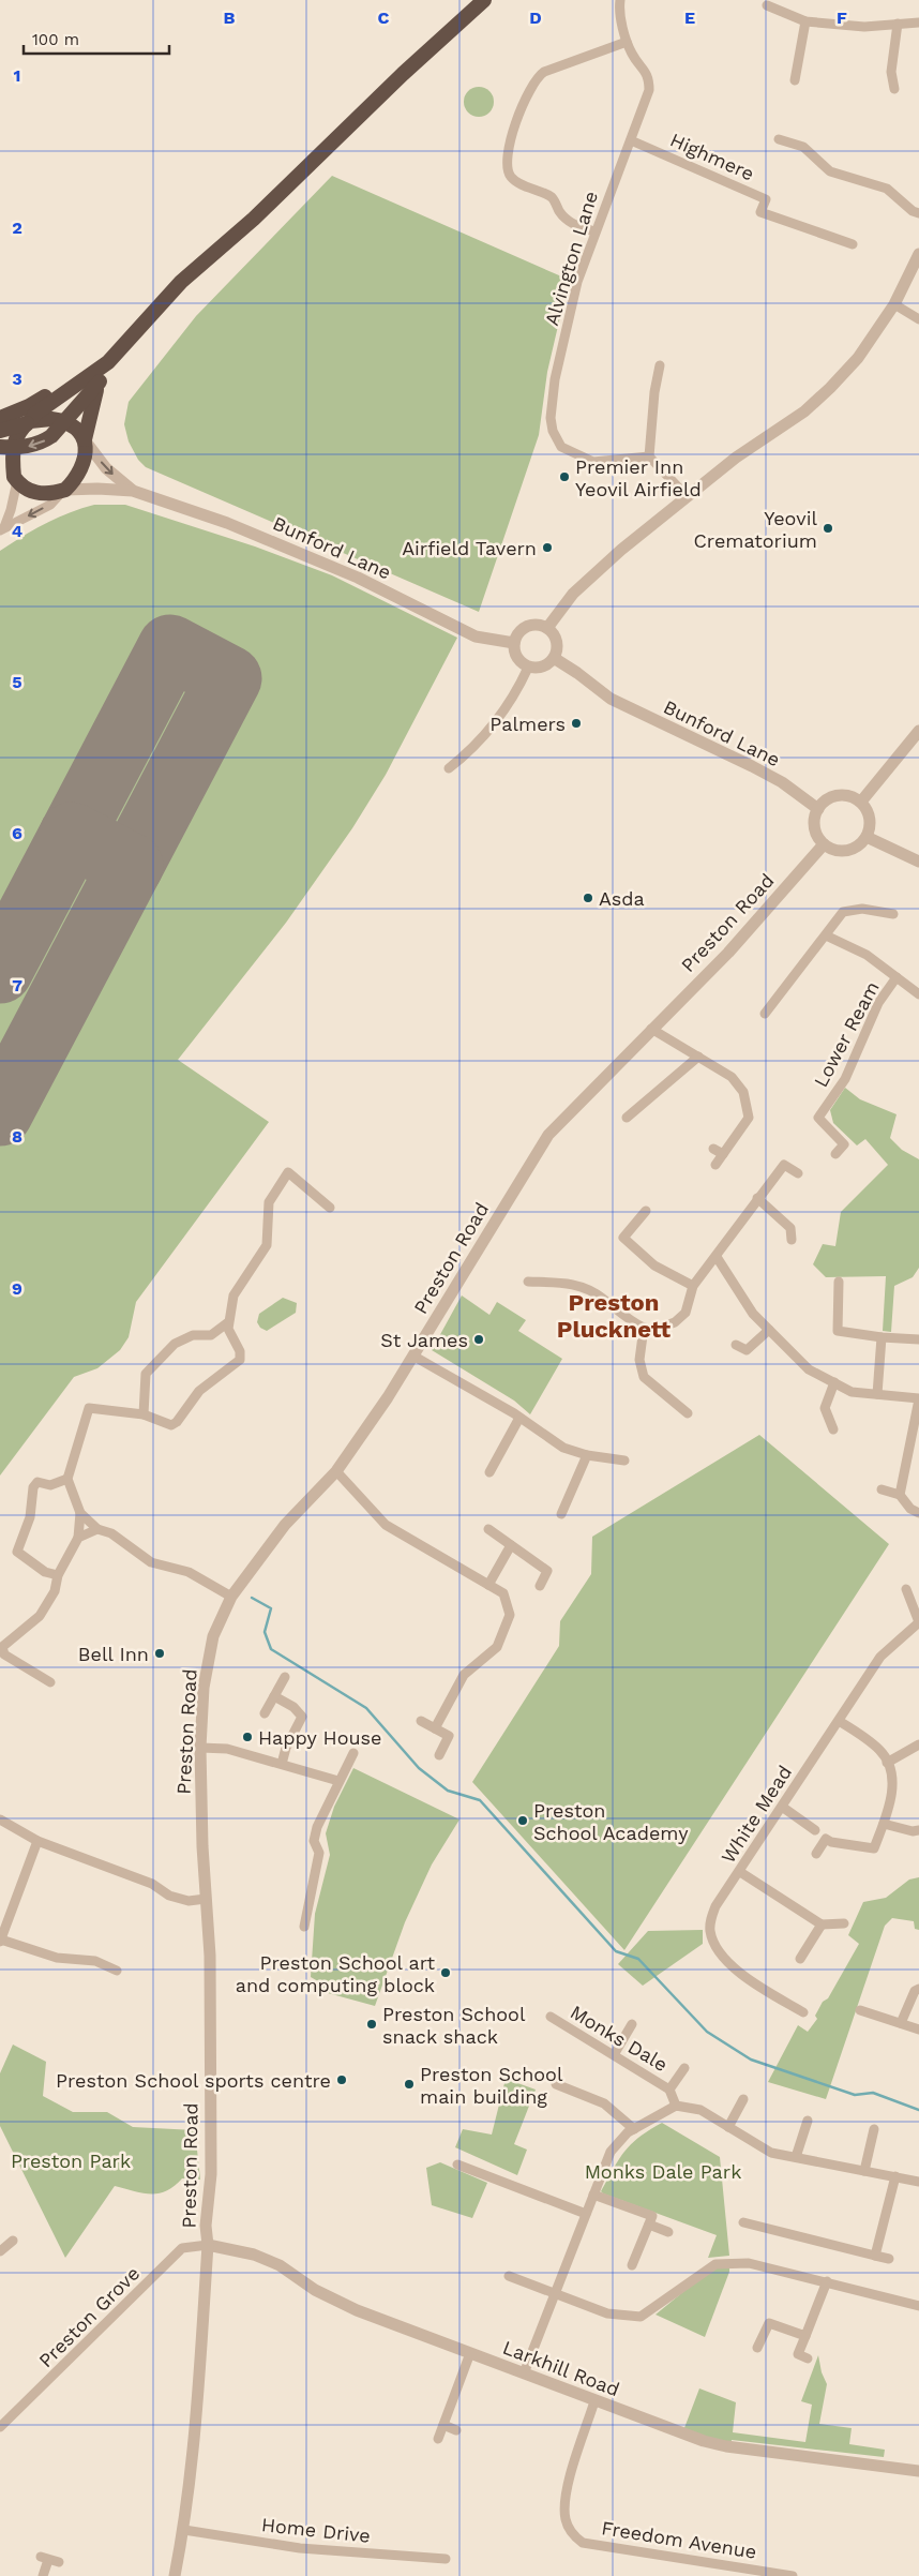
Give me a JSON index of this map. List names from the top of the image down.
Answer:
{
  "streets": {
    "street": [
      "Highmere",
      "Alvington Lane",
      "Bunford Lane",
      "Preston Road",
      "Lower Ream",
      "White Mead",
      "Monks Dale",
      "Preston Grove",
      "Larkhill Road",
      "Home Drive",
      "Freedom Avenue"
    ]
  },
  "crossings": [
    ["Highmere", "Alvington Lane"],
    ["Bunford Lane", "Preston Road"],
    ["Preston Road", "Preston Grove"],
    ["Preston Road", "Larkhill Road"],
    ["Preston Road", "Home Drive"],
    ["Preston Grove", "Larkhill Road"],
    ["Larkhill Road", "Freedom Avenue"]
  ],
  "districts": ["Preston Plucknett"],
  "parks": ["Preston Park", "Monks Dale Park"],
  "places": [
    "Premier Inn Yeovil Airfield",
    "Yeovil Crematorium",
    "Airfield Tavern",
    "Palmers",
    "Asda",
    "St James",
    "Bell Inn",
    "Happy House",
    "Preston School Academy",
    "Preston School art and computing block",
    "Preston School snack shack",
    "Preston School sports centre",
    "Preston School main building"
  ],
  "scale_bar": "100 m",
  "grid": {
    "columns": [
      "B",
      "C",
      "D",
      "E",
      "F"
    ],
    "rows": [
      "1",
      "2",
      "3",
      "4",
      "5",
      "6",
      "7",
      "8",
      "9"
    ]
  }
}
